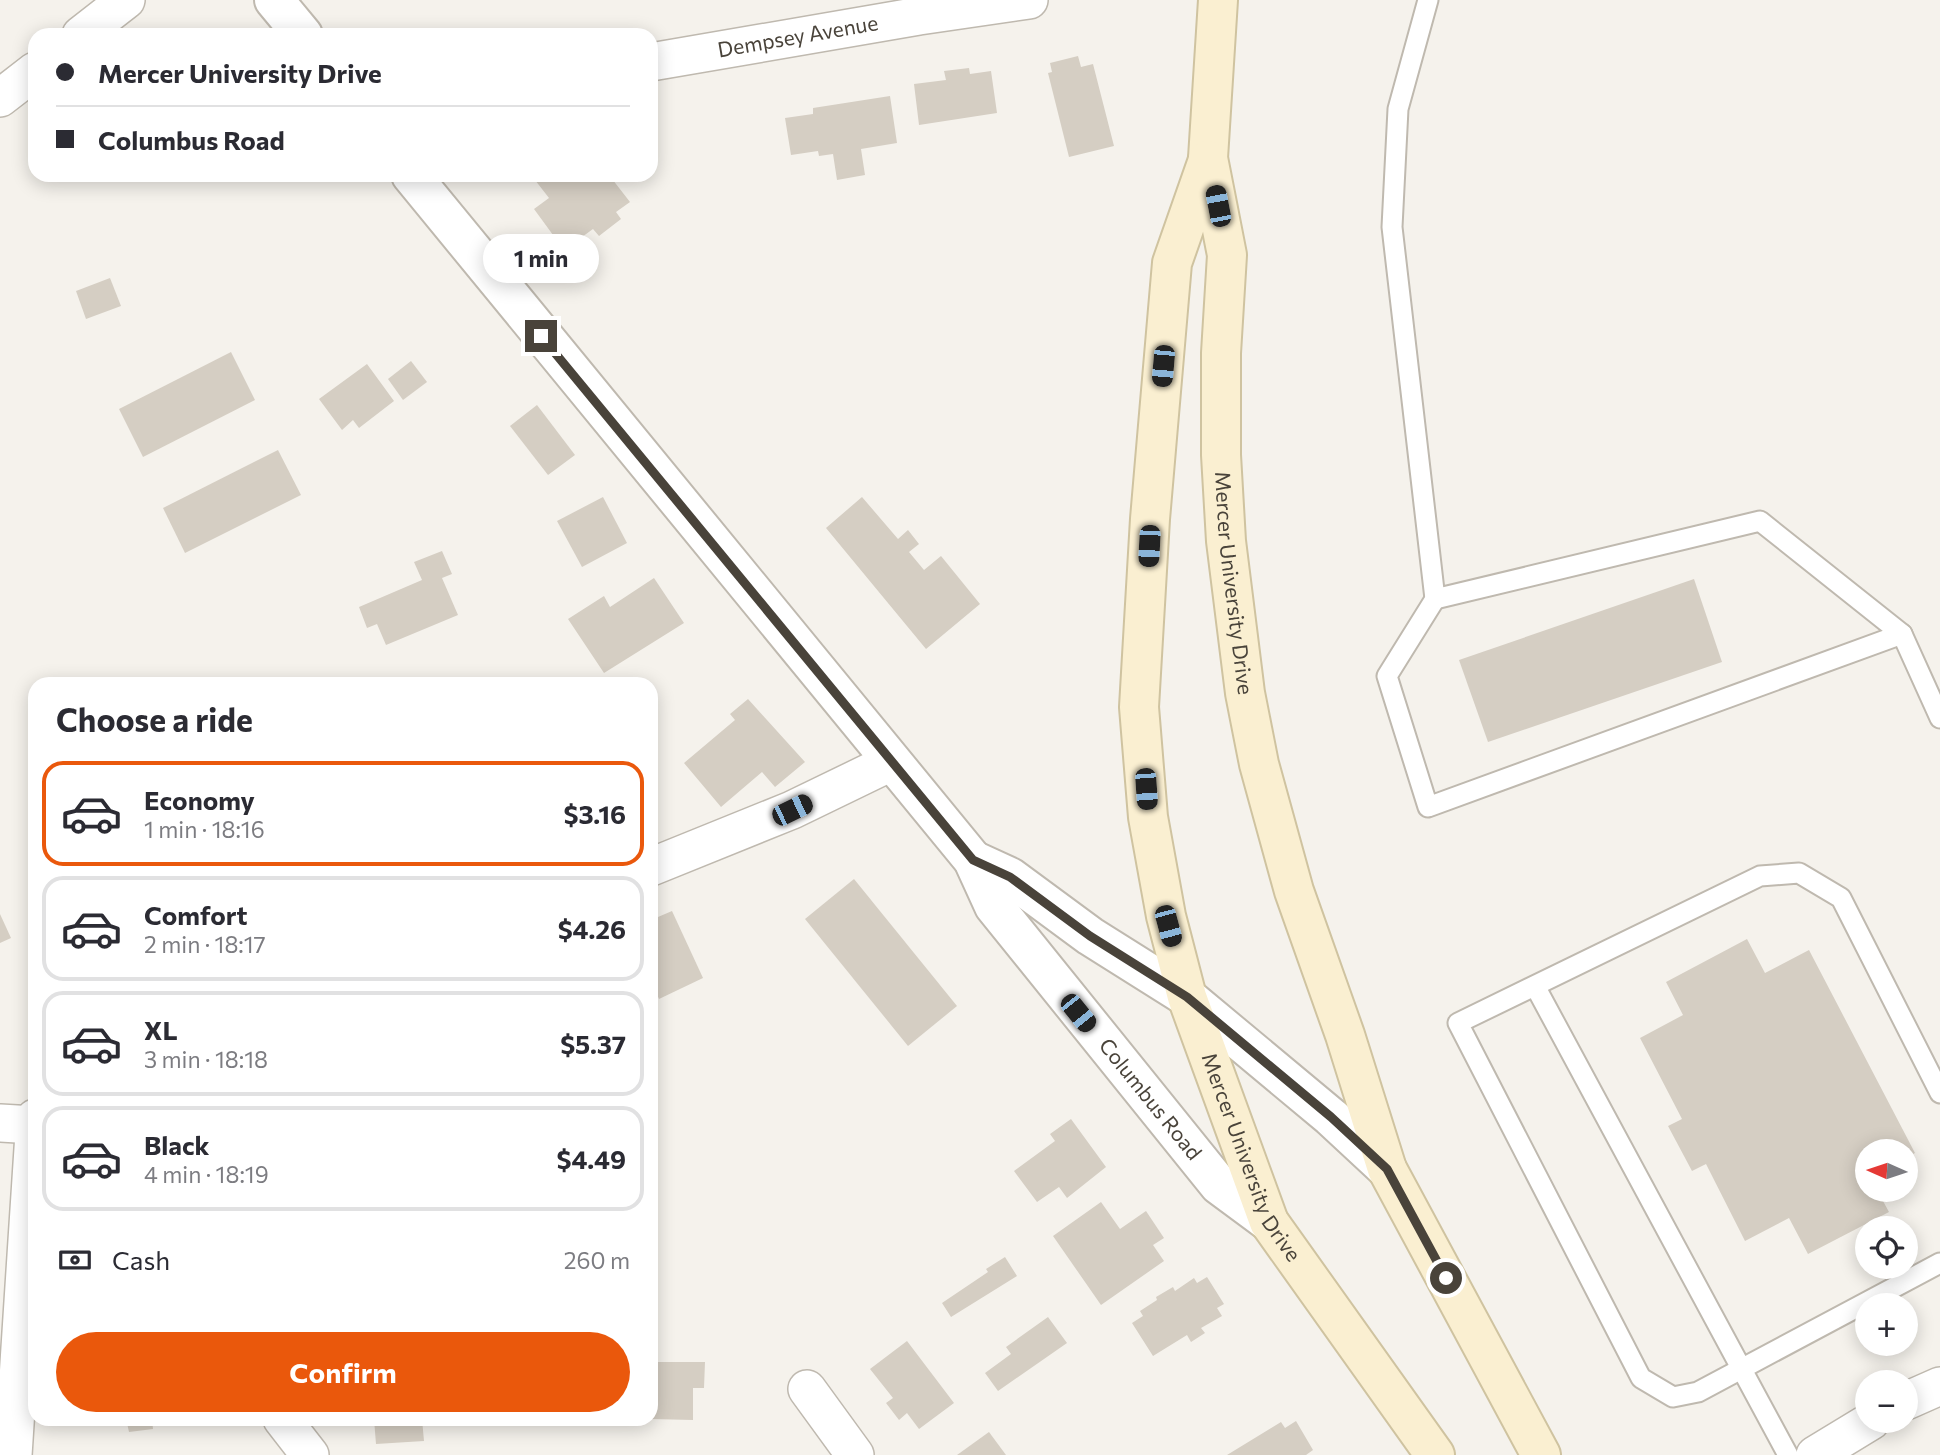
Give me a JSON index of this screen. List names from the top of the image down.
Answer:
{
  "streets": {
    "main road": ["Mercer University Drive"],
    "street": ["Dempsey Avenue", "Columbus Road"]
  },
  "crossings": [
    ["Mercer University Drive", "Columbus Road"]
  ],
  "north": "left",
  "page": {
    "banner": ["Mercer University Drive", "Columbus Road"],
    "bubble": "1 min",
    "heading": "Choose a ride",
    "list": [
      {
        "name": "Economy",
        "note": "1 min · 18:16",
        "value": "$3.16"
      },
      {
        "name": "Comfort",
        "note": "2 min · 18:17",
        "value": "$4.26"
      },
      {
        "name": "XL",
        "note": "3 min · 18:18",
        "value": "$5.37"
      },
      {
        "name": "Black",
        "note": "4 min · 18:19",
        "value": "$4.49"
      }
    ],
    "map_buttons": ["+", "−"],
    "pay": ["Cash", "260 m"],
    "buttons": "Confirm"
  }
}
